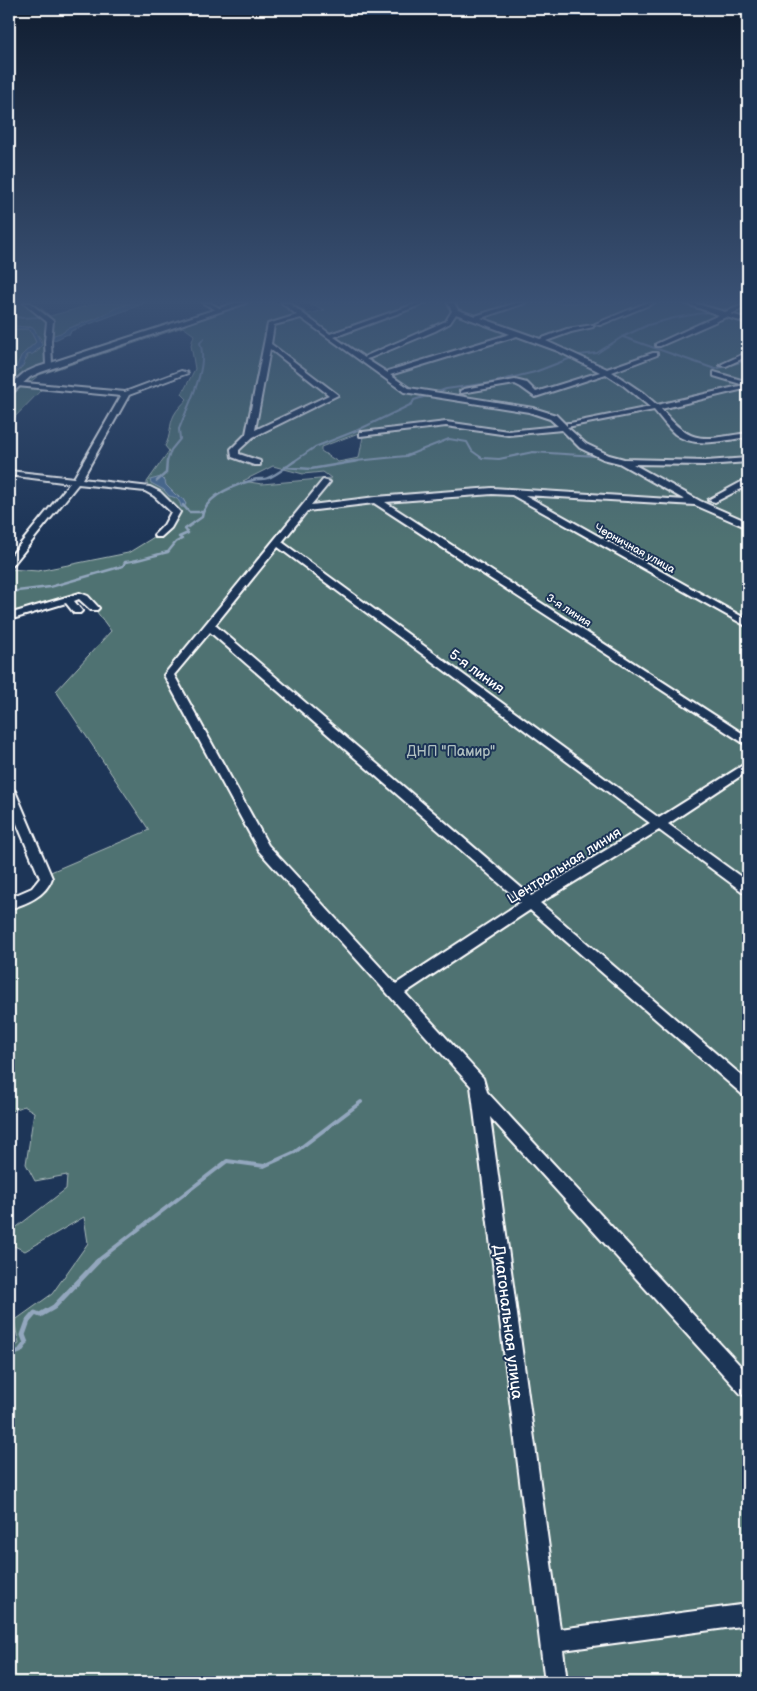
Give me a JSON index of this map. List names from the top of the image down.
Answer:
{
  "streets": {
    "street": [
      "Черничная улица",
      "3-я линия",
      "5-я линия",
      "Центральная линия",
      "Диагональная улица"
    ]
  },
  "crossings": [
    ["5-я линия", "Центральная линия"],
    ["Центральная линия", "Диагональная улица"]
  ],
  "parks": ["ДНП \"Памир\""]
}
